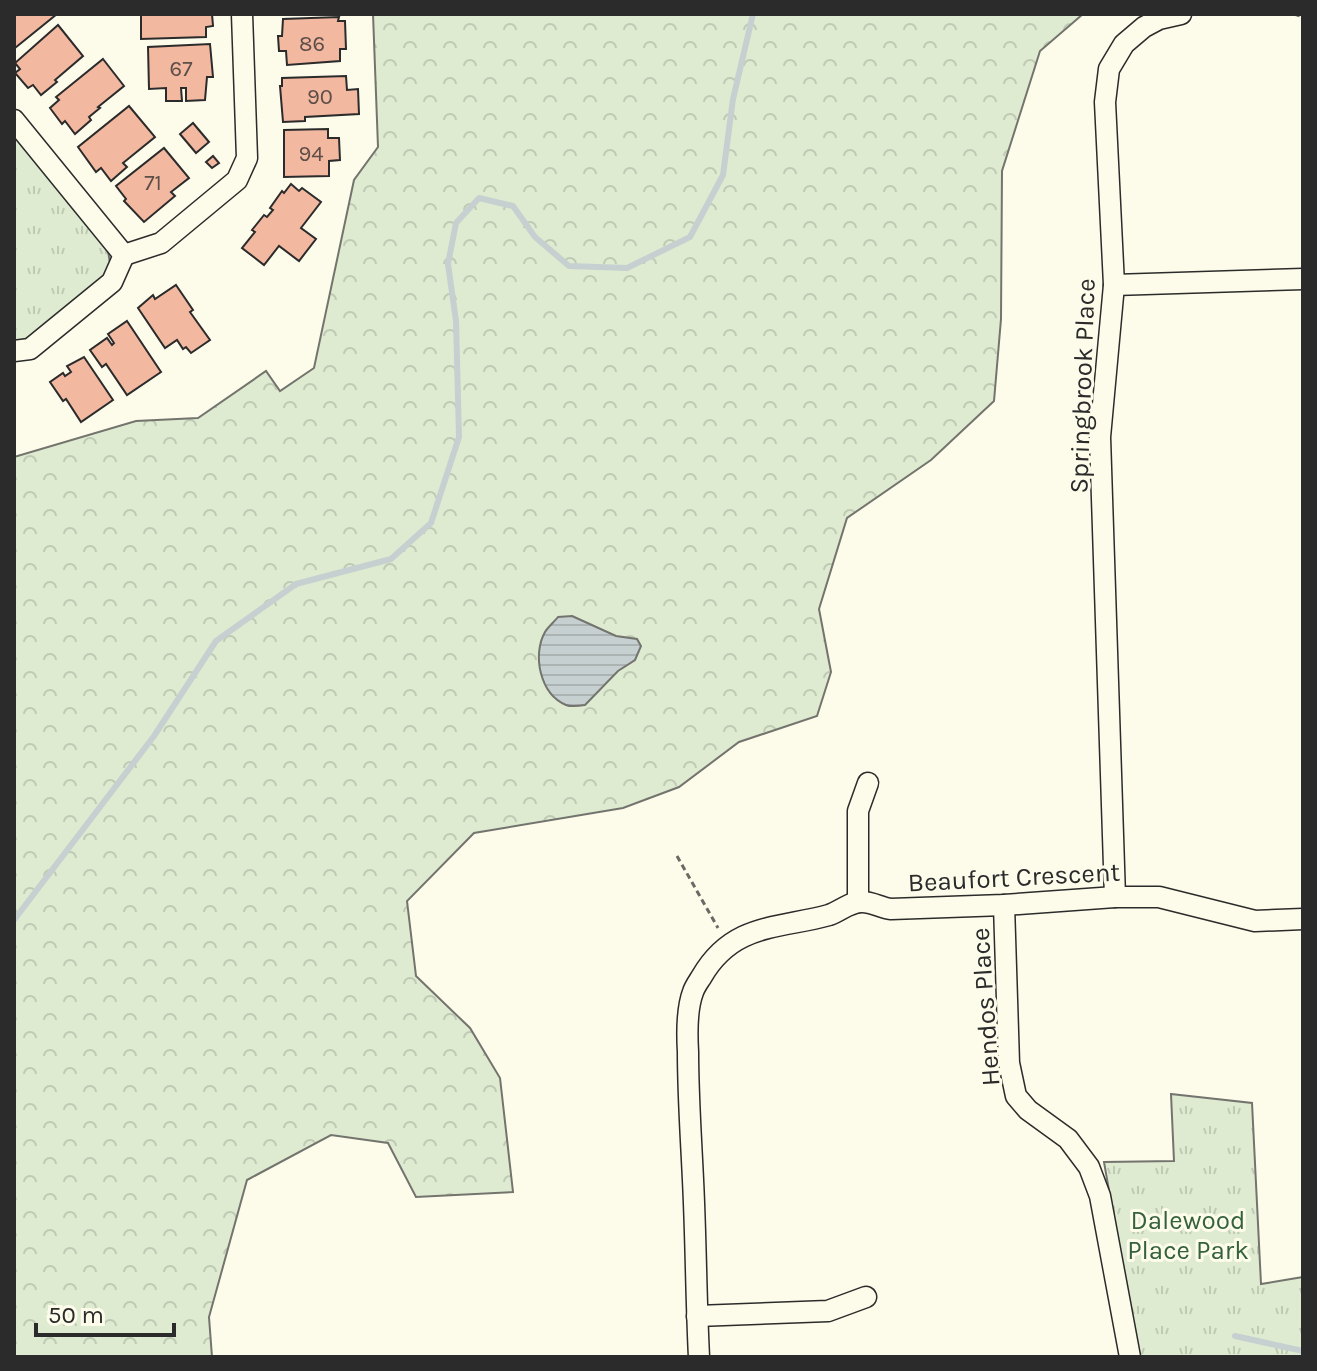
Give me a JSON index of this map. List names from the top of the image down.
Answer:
{
  "streets": {
    "street": ["Springbrook Place", "Beaufort Crescent", "Hendos Place"]
  },
  "crossings": [
    ["Springbrook Place", "Beaufort Crescent"],
    ["Beaufort Crescent", "Hendos Place"]
  ],
  "parks": ["Dalewood Place Park"],
  "house_numbers": [
    "86",
    "67",
    "90",
    "94",
    "71"
  ],
  "scale_bar": "50 m"
}
